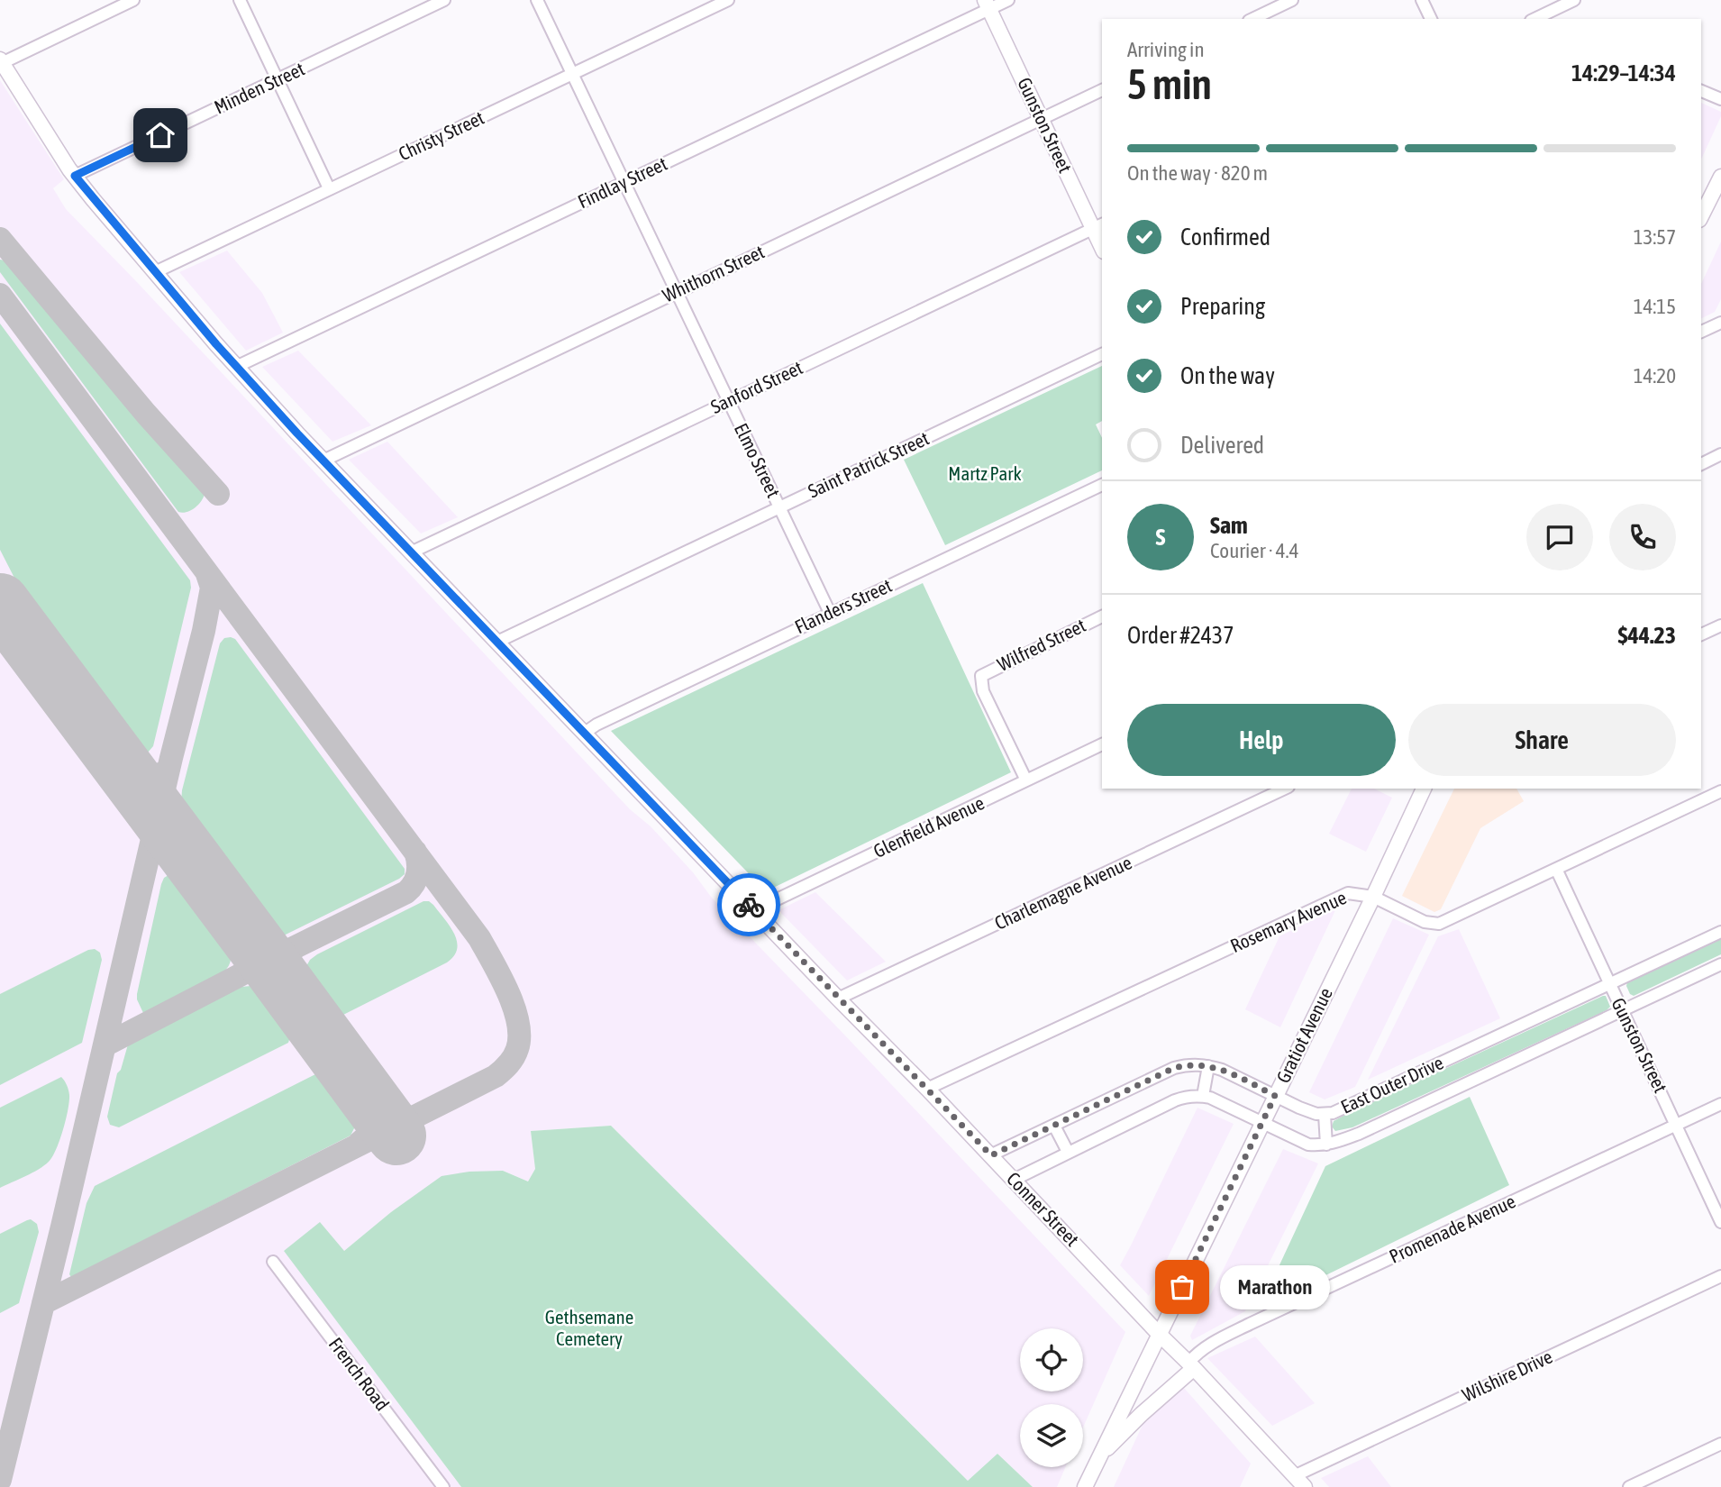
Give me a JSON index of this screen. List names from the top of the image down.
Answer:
{
  "streets": {
    "main road": ["Gunston Street", "Gratiot Avenue", "Conner Street"],
    "street": [
      "Minden Street",
      "Christy Street",
      "Findlay Street",
      "Whithorn Street",
      "Sanford Street",
      "Elmo Street",
      "Saint Patrick Street",
      "Flanders Street",
      "Wilfred Street",
      "Glenfield Avenue",
      "Charlemagne Avenue",
      "Rosemary Avenue",
      "East Outer Drive",
      "Promenade Avenue",
      "French Road",
      "Wilshire Drive"
    ]
  },
  "crossings": [
    ["Minden Street", "Conner Street"],
    ["Gunston Street", "Findlay Street"],
    ["Gunston Street", "Whithorn Street"],
    ["Gunston Street", "Sanford Street"],
    ["Gunston Street", "Rosemary Avenue"],
    ["Gunston Street", "East Outer Drive"],
    ["Gunston Street", "Promenade Avenue"],
    ["Christy Street", "Elmo Street"],
    ["Christy Street", "Conner Street"],
    ["Findlay Street", "Elmo Street"],
    ["Findlay Street", "Conner Street"],
    ["Whithorn Street", "Elmo Street"],
    ["Whithorn Street", "Conner Street"],
    ["Sanford Street", "Elmo Street"],
    ["Sanford Street", "Conner Street"],
    ["Elmo Street", "Saint Patrick Street"],
    ["Elmo Street", "Flanders Street"],
    ["Saint Patrick Street", "Conner Street"],
    ["Flanders Street", "Conner Street"],
    ["Wilfred Street", "Glenfield Avenue"],
    ["Glenfield Avenue", "Conner Street"],
    ["Charlemagne Avenue", "Conner Street"],
    ["Rosemary Avenue", "Gratiot Avenue"],
    ["Rosemary Avenue", "Conner Street"],
    ["Gratiot Avenue", "East Outer Drive"],
    ["Gratiot Avenue", "Conner Street"],
    ["East Outer Drive", "Conner Street"],
    ["Conner Street", "Promenade Avenue"],
    ["Conner Street", "Wilshire Drive"]
  ],
  "parks": ["Martz Park", "Gethsemane Cemetery"],
  "places": ["Marathon"],
  "page": {
    "heading": ["5 min", "Arriving in", "14:29–14:34"],
    "panel": [
      "Sam",
      "Courier · 4.4",
      "Order #2437",
      "$44.23"
    ],
    "bar": "On the way · 820 m",
    "list": [
      ["Confirmed", "13:57"],
      ["Preparing", "14:15"],
      ["On the way", "14:20"],
      "Delivered"
    ],
    "round": "S",
    "buttons": ["Help", "Share"],
    "bubble": "Marathon"
  }
}
